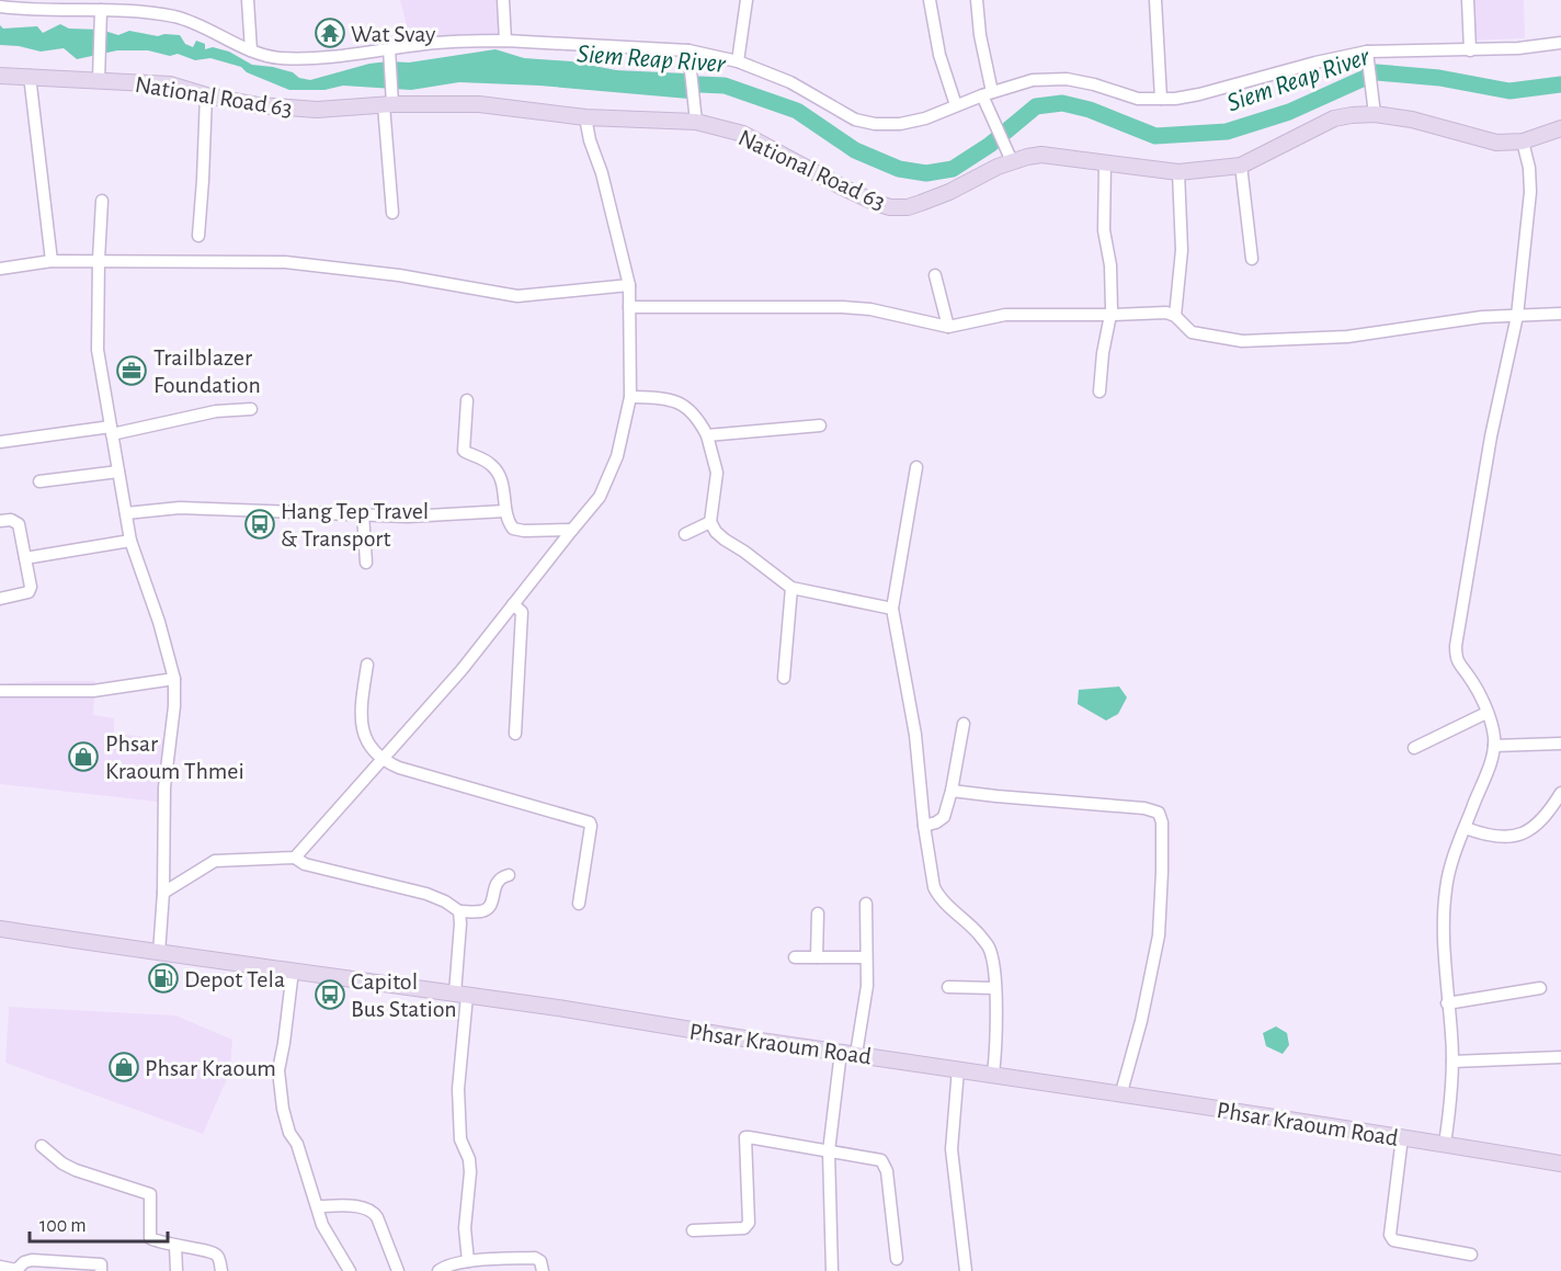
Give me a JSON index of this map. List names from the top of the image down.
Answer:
{
  "streets": {
    "street": ["National Road 63", "Phsar Kraoum Road"]
  },
  "water": ["Siem Reap River"],
  "places": {
    "temple": ["Wat Svay"],
    "office": ["Trailblazer Foundation"],
    "bus stop": ["Hang Tep Travel & Transport", "Capitol Bus Station"],
    "shop": ["Phsar Kraoum Thmei", "Phsar Kraoum"],
    "fuel station": ["Depot Tela"]
  },
  "scale_bar": "100 m"
}
